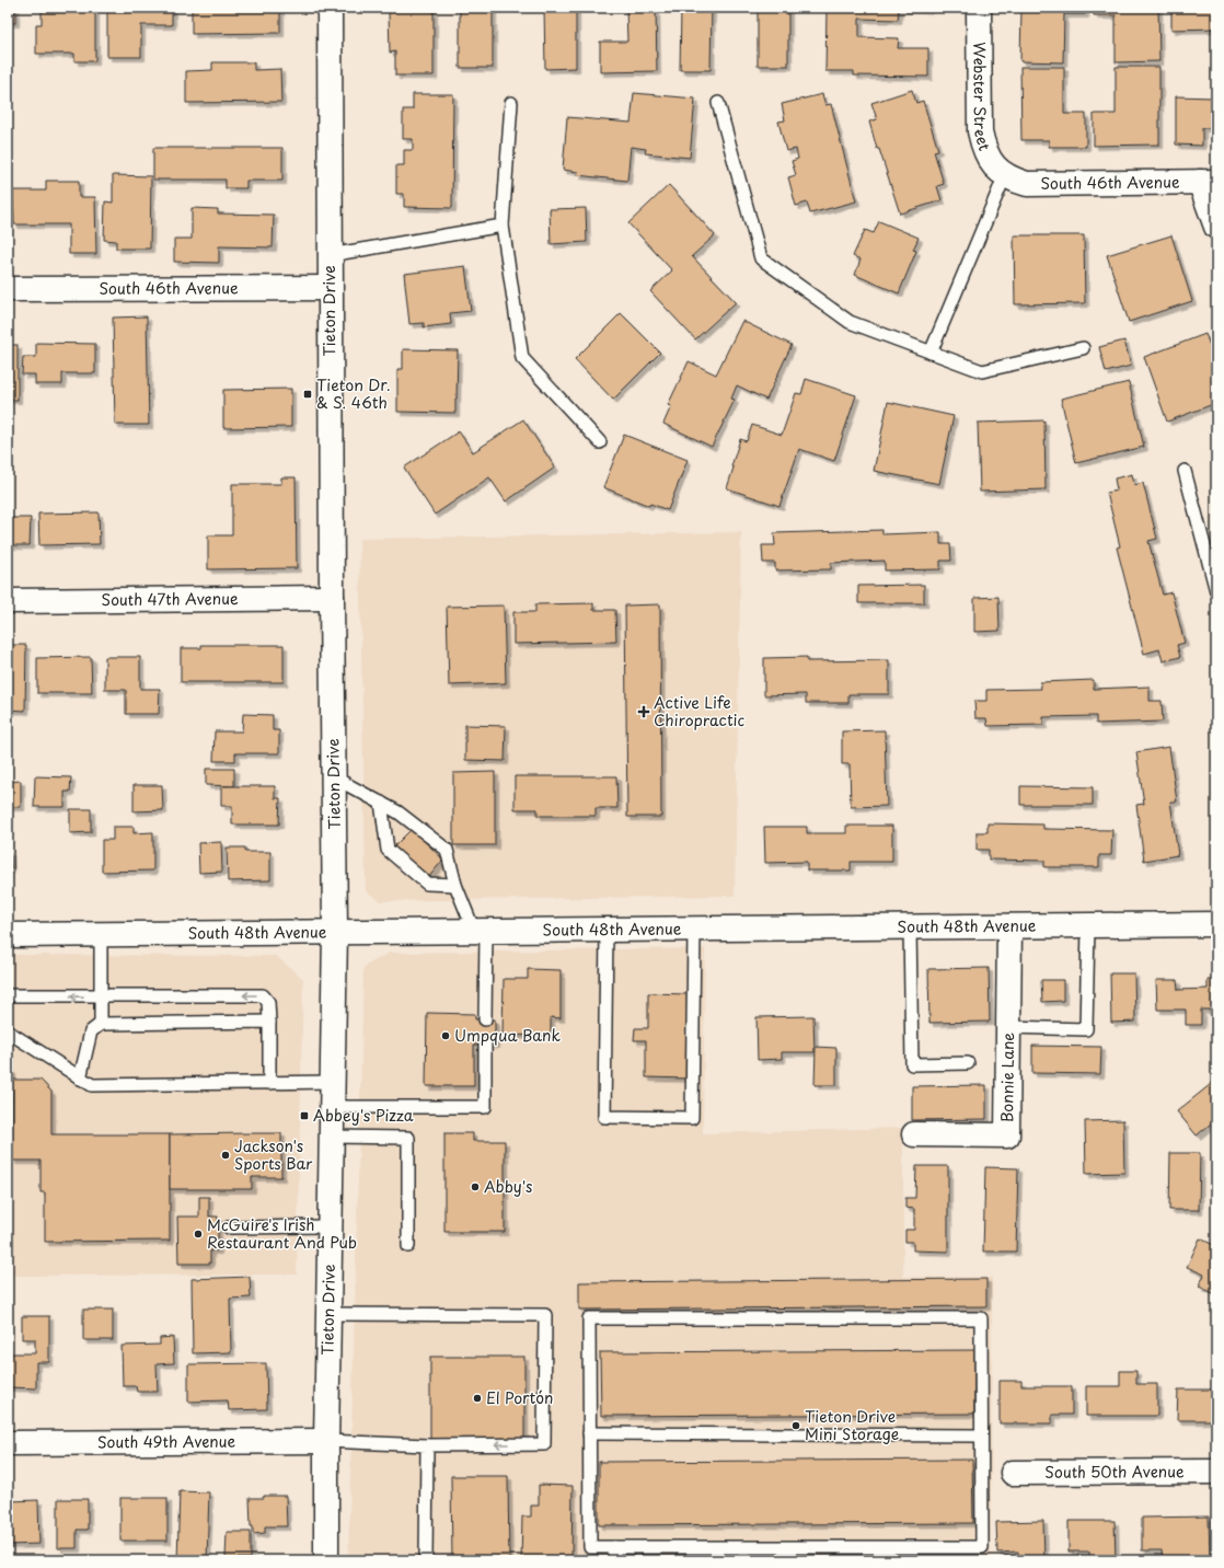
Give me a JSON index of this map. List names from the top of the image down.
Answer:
{
  "streets": {
    "street": [
      "Webster Street",
      "South 46th Avenue",
      "Tieton Drive",
      "South 47th Avenue",
      "South 48th Avenue",
      "Bonnie Lane",
      "South 49th Avenue",
      "South 50th Avenue"
    ]
  },
  "crossings": [
    ["Webster Street", "South 46th Avenue"],
    ["South 46th Avenue", "Tieton Drive"],
    ["Tieton Drive", "South 47th Avenue"],
    ["Tieton Drive", "South 48th Avenue"],
    ["Tieton Drive", "South 49th Avenue"],
    ["South 48th Avenue", "Bonnie Lane"]
  ],
  "places": {
    "transit": ["Tieton Dr. & S. 46th", "Abbey's Pizza"],
    "health": ["Active Life Chiropractic"],
    "other": [
      "Umpqua Bank",
      "Jackson's Sports Bar",
      "Abby's",
      "McGuire's Irish Restaurant And Pub",
      "El Portón",
      "Tieton Drive Mini Storage"
    ]
  }
}
